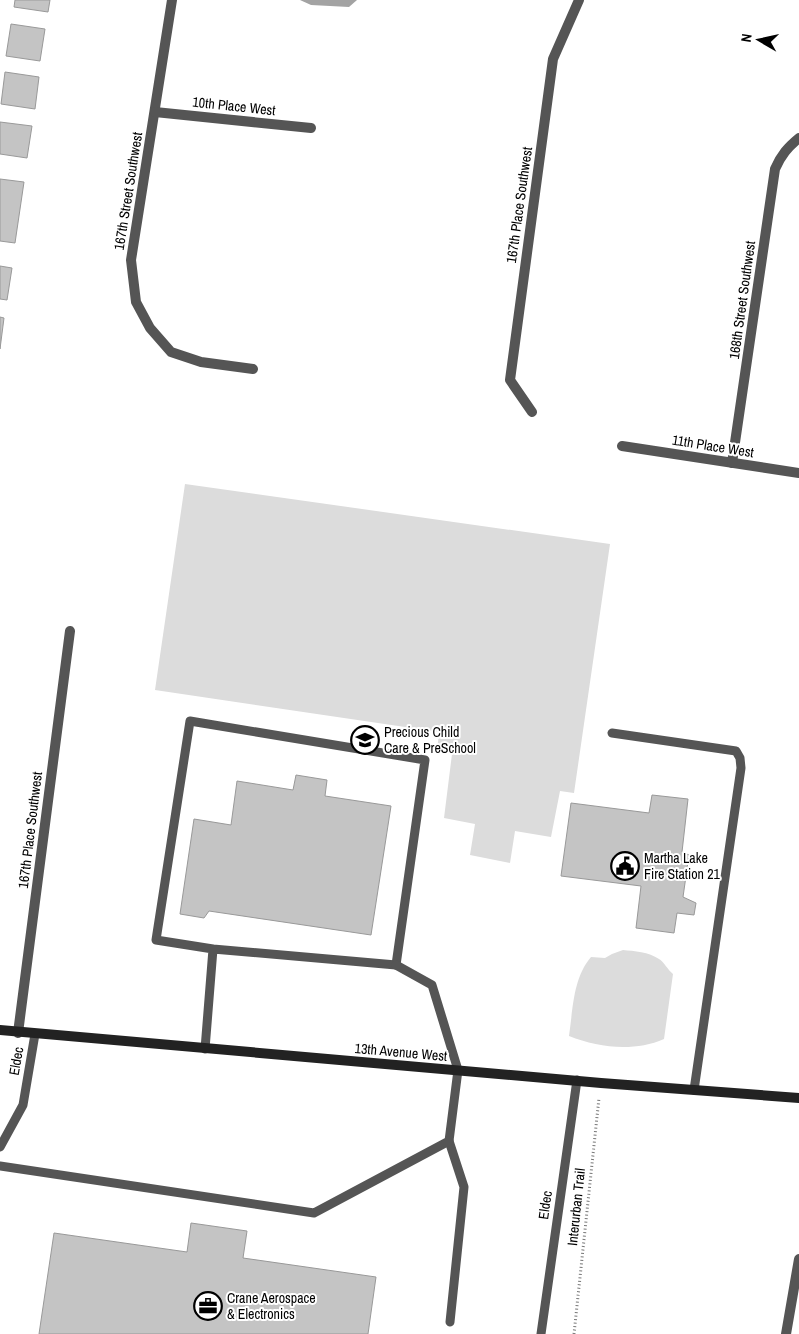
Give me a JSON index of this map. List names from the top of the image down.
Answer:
{
  "streets": {
    "street": [
      "10th Place West",
      "167th Street Southwest",
      "167th Place Southwest",
      "168th Street Southwest",
      "11th Place West",
      "13th Avenue West"
    ],
    "lane": ["Eldec"],
    "path": ["Interurban Trail"]
  },
  "crossings": [
    ["10th Place West", "167th Street Southwest"],
    ["167th Place Southwest", "13th Avenue West"],
    ["168th Street Southwest", "11th Place West"],
    ["13th Avenue West", "Eldec"],
    ["13th Avenue West", "Interurban Trail"]
  ],
  "places": {
    "school or university": ["Precious Child Care & PreSchool"],
    "public building": ["Martha Lake Fire Station 21"],
    "office": ["Crane Aerospace & Electronics"]
  },
  "north": "left"
}
